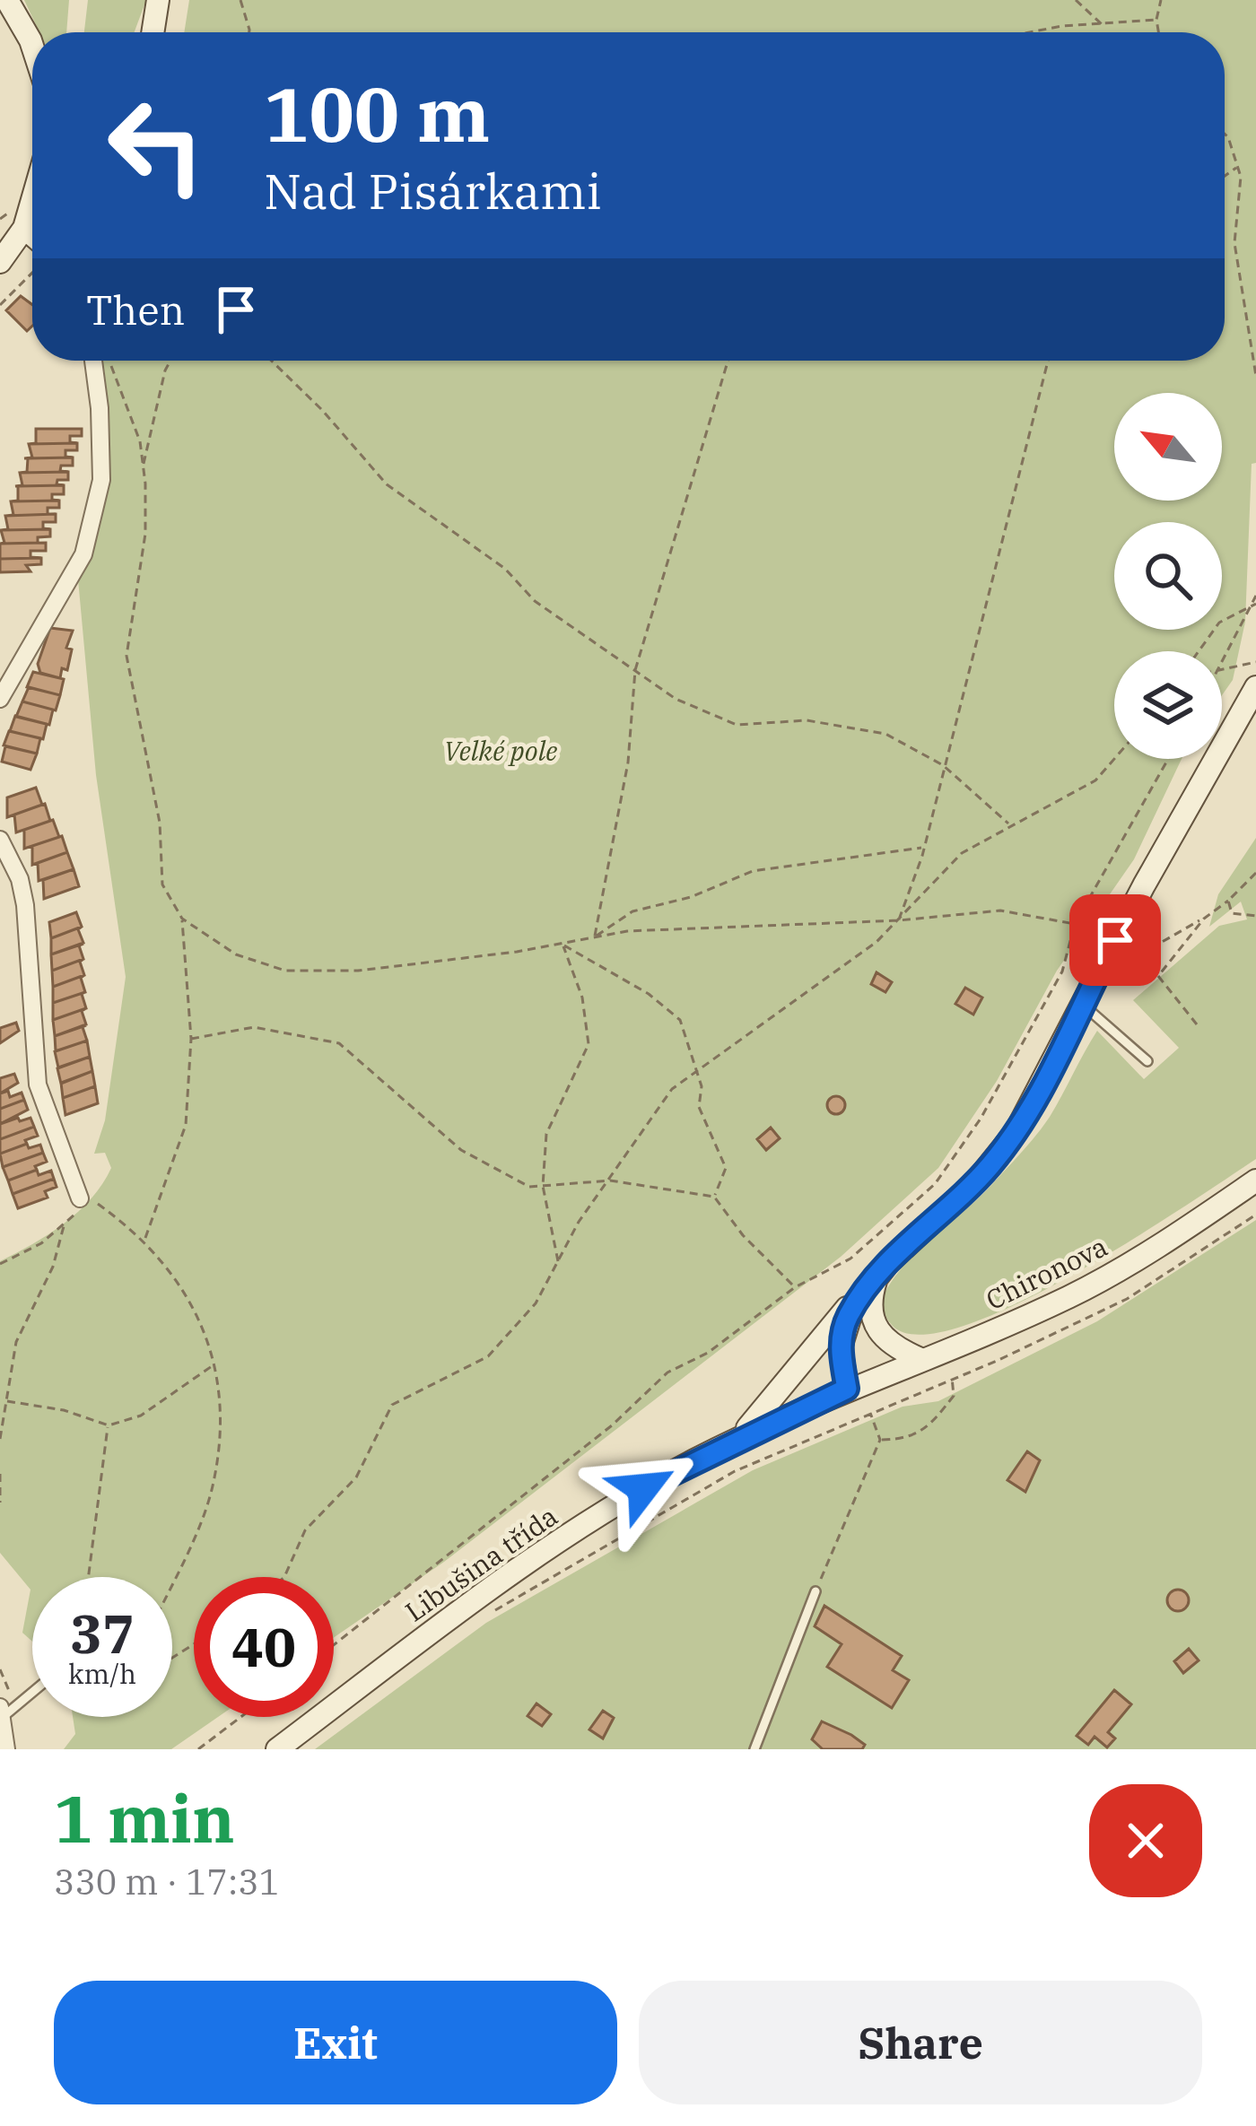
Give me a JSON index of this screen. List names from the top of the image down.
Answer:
{
  "streets": {
    "street": ["Chironova", "Libušina třída"]
  },
  "crossings": [
    ["Chironova", "Libušina třída"]
  ],
  "parks": ["Velké pole"],
  "north": "top left",
  "page": {
    "turn": ["100 m", "Nad Pisárkami"],
    "then": "Then",
    "speed": "37 km/h",
    "limit": "40",
    "heading": ["1 min", "330 m · 17:31"],
    "buttons": ["Exit", "Share"]
  }
}
